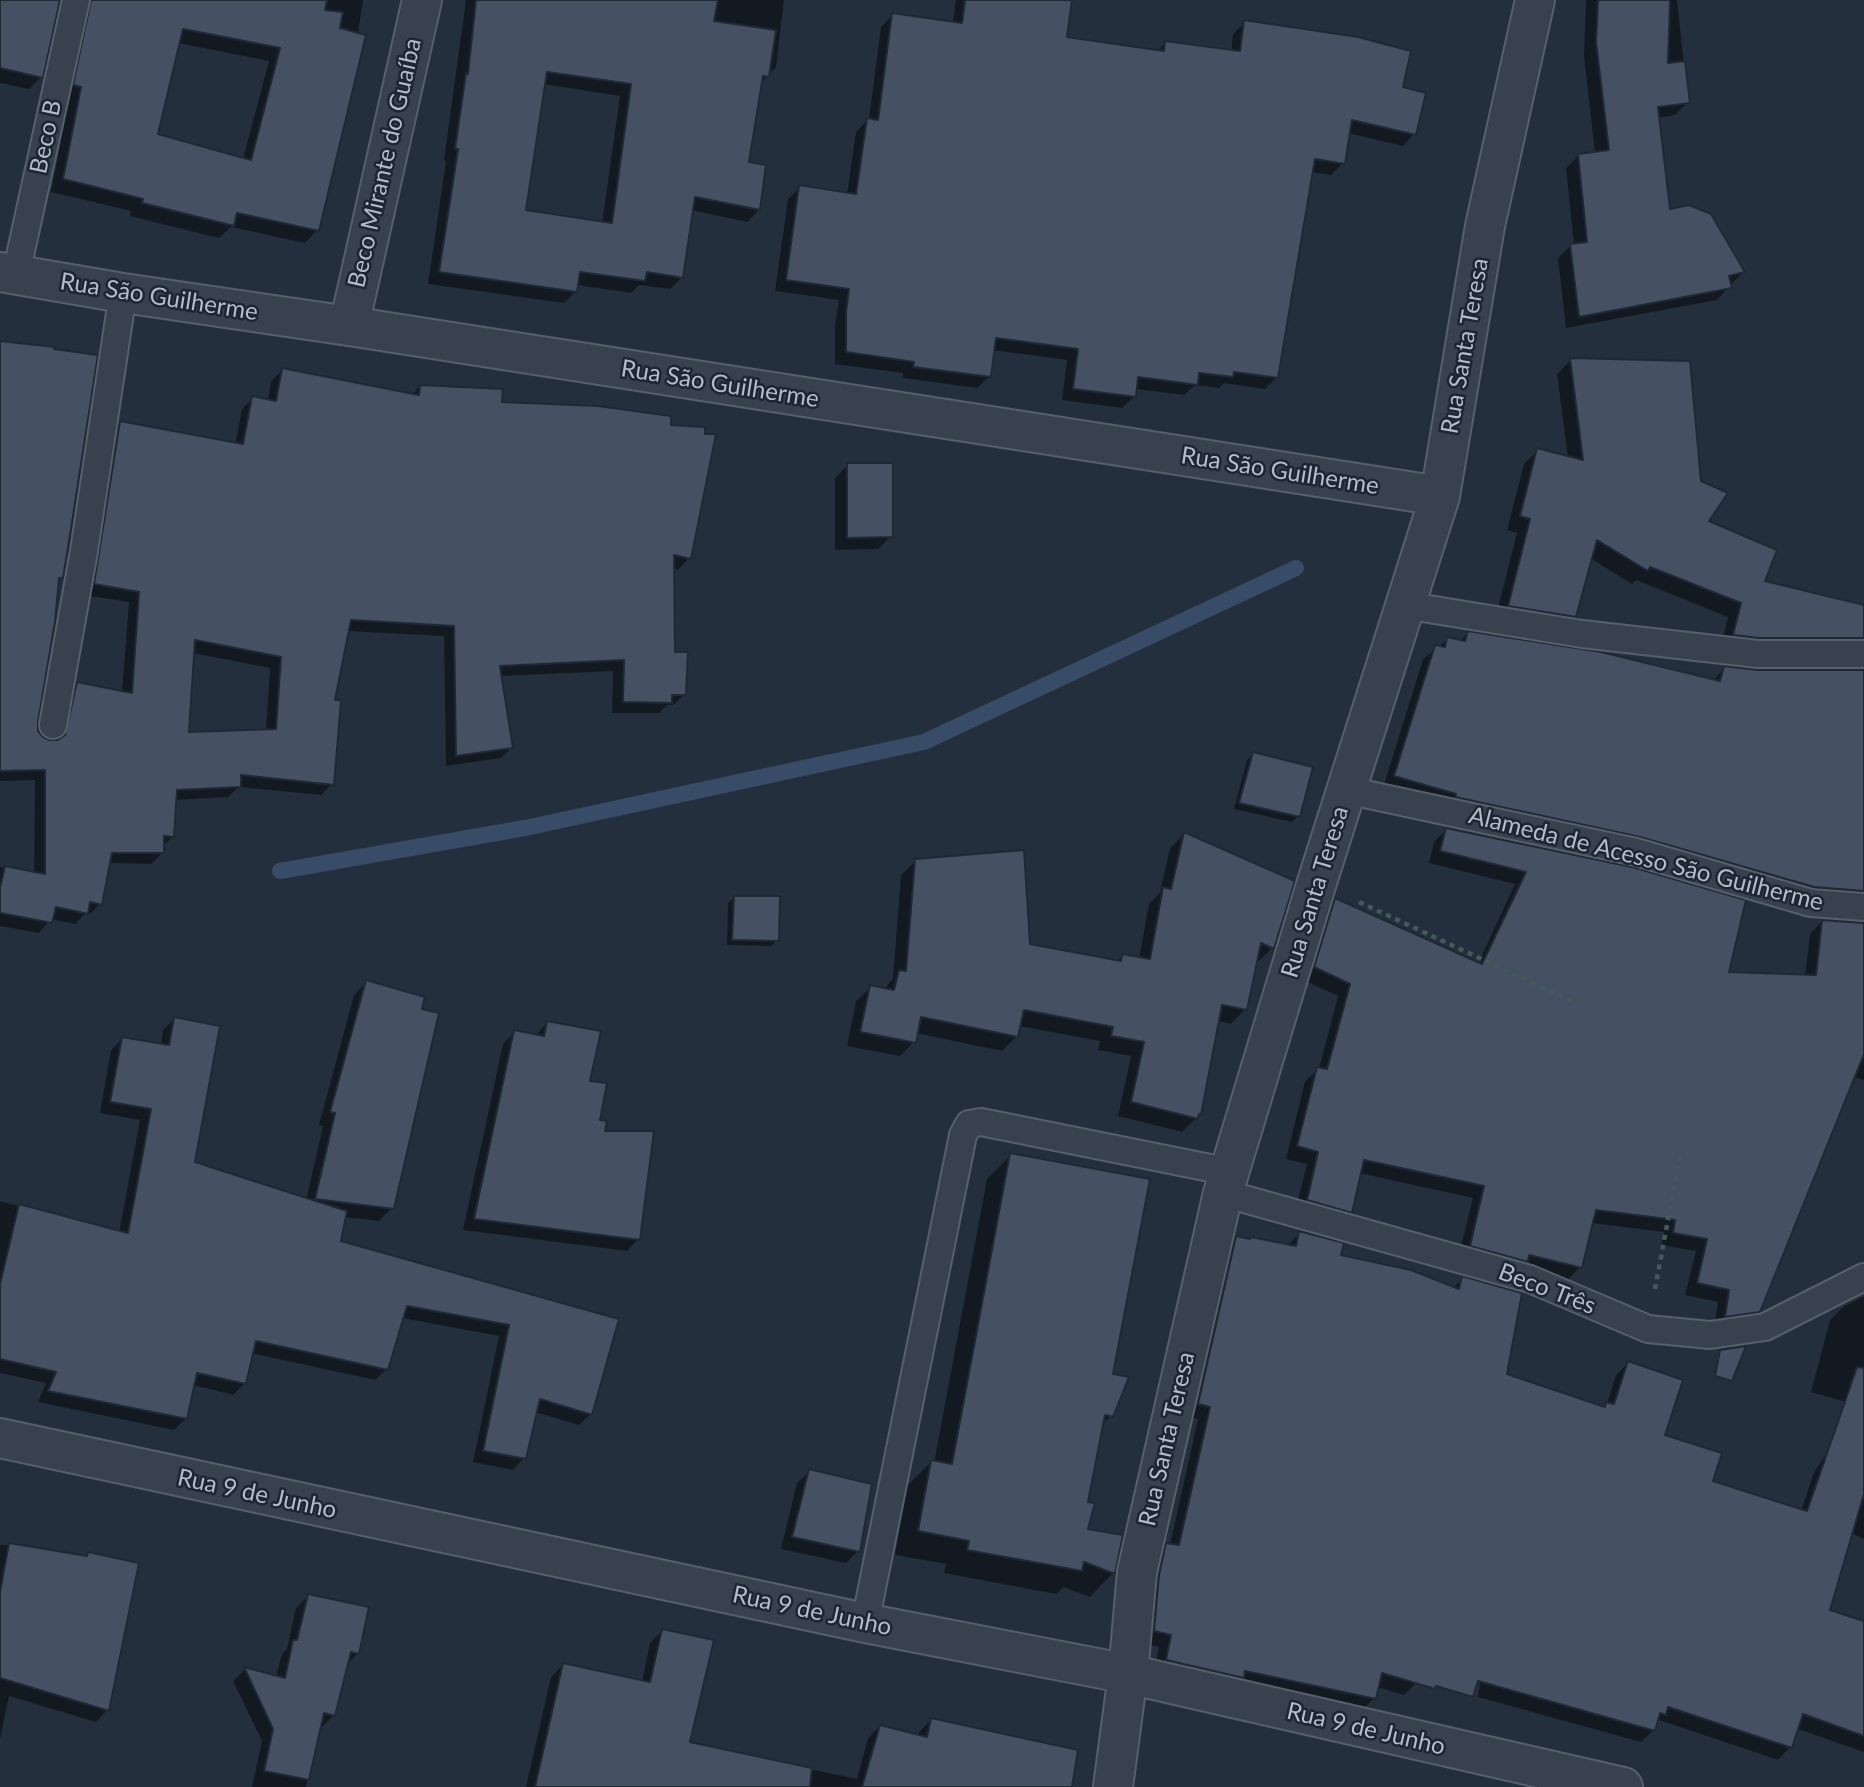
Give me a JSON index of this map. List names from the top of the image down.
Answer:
{
  "streets": {
    "street": [
      "Beco Mirante do Guaíba",
      "Rua São Guilherme",
      "Rua Santa Teresa",
      "Rua 9 de Junho"
    ],
    "lane": ["Beco B", "Alameda de Acesso São Guilherme", "Beco Três"]
  },
  "crossings": [
    ["Beco B", "Rua São Guilherme"],
    ["Beco Mirante do Guaíba", "Rua São Guilherme"],
    ["Rua São Guilherme", "Rua Santa Teresa"],
    ["Rua Santa Teresa", "Alameda de Acesso São Guilherme"],
    ["Rua Santa Teresa", "Beco Três"],
    ["Rua Santa Teresa", "Rua 9 de Junho"],
    ["Beco Três", "Rua 9 de Junho"]
  ]
}
